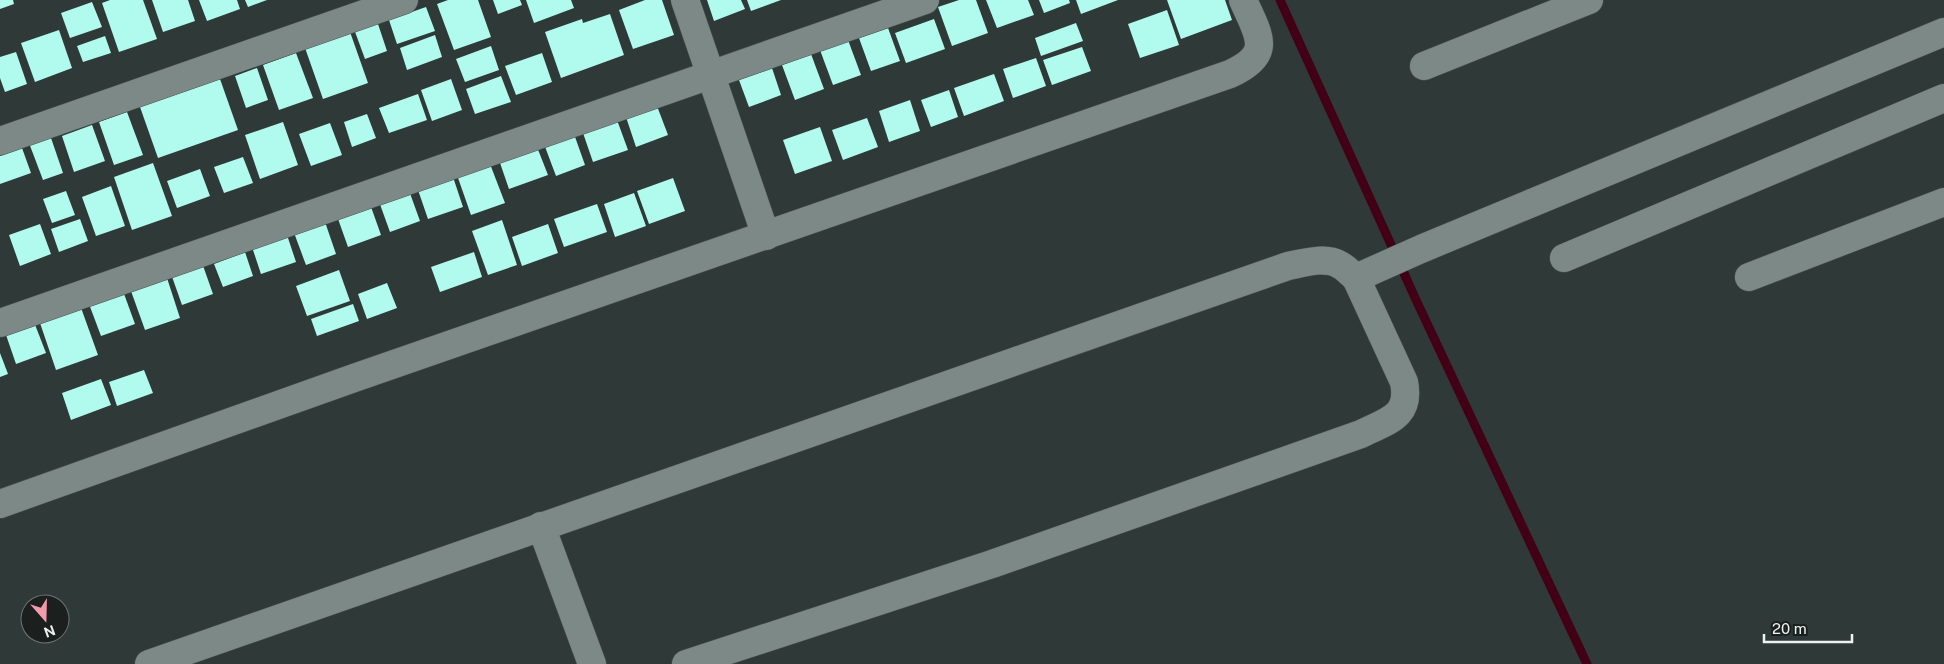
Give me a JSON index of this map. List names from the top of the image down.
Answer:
{
  "scale_bar": "20 m",
  "north": "bottom"
}
